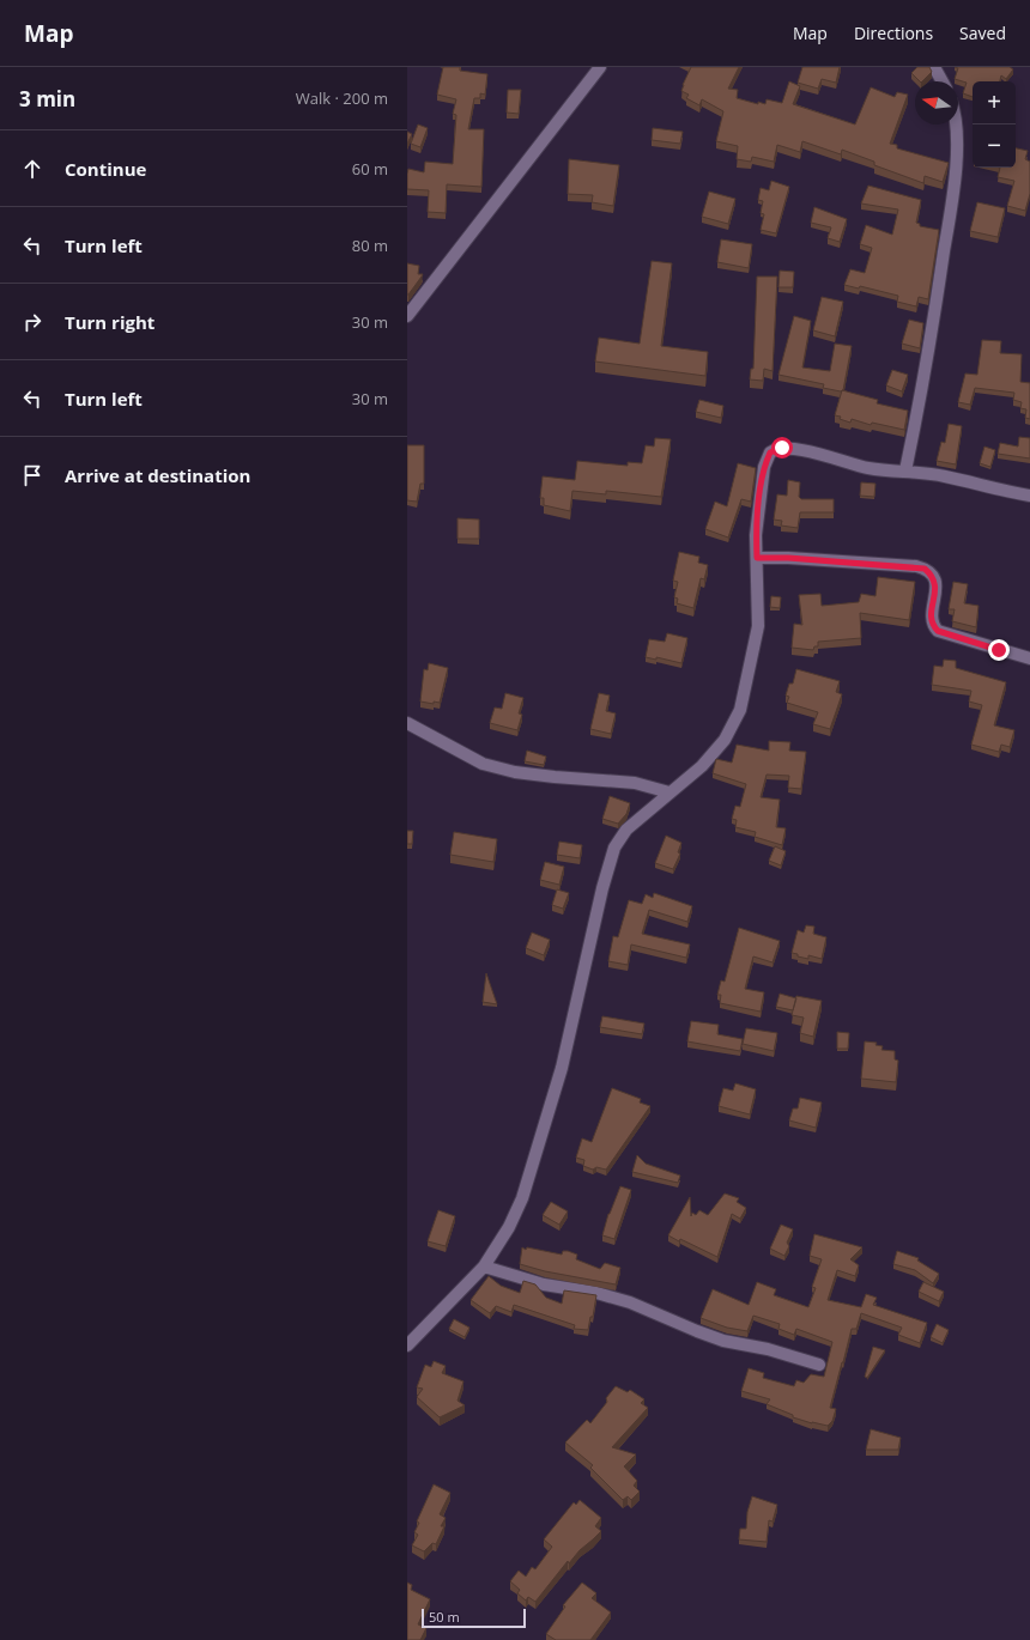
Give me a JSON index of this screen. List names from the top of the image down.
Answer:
{
  "scale_bar": "50 m",
  "north": "left",
  "page": {
    "header": "Map",
    "nav": ["Map", "Directions", "Saved"],
    "heading": ["3 min", "Walk · 200 m"],
    "map_buttons": ["+", "−"],
    "list": [
      ["Continue", "60 m"],
      ["Turn left", "80 m"],
      ["Turn right", "30 m"],
      ["Turn left", "30 m"],
      "Arrive at destination"
    ],
    "scale": "50 m"
  }
}
